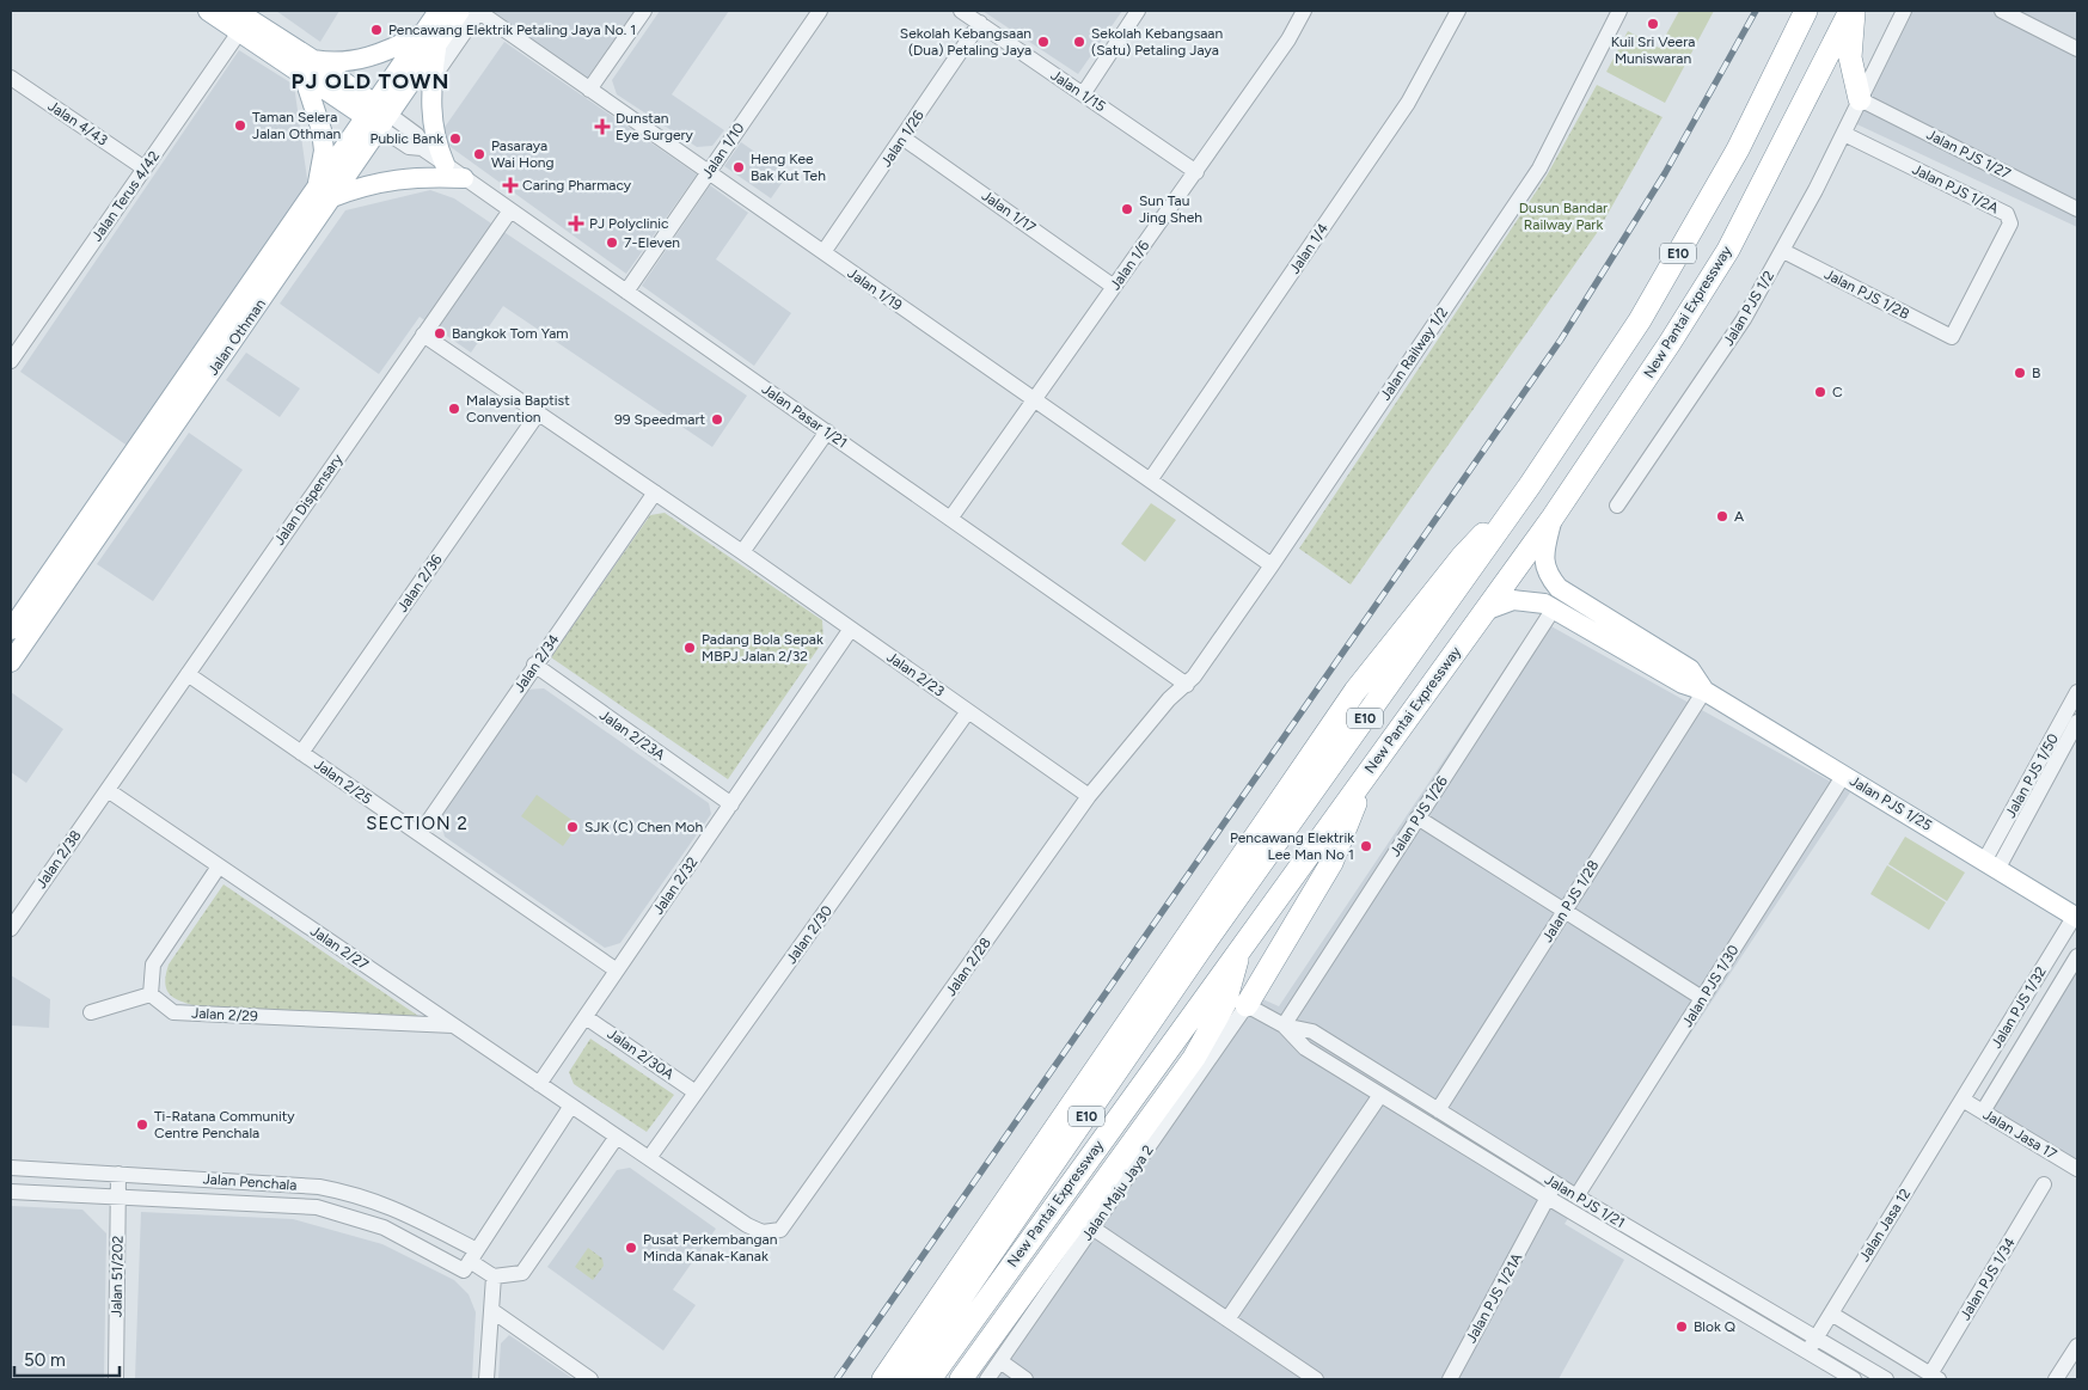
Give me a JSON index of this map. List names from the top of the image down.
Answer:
{
  "streets": {
    "highway": ["E10", "New Pantai Expressway"],
    "main road": ["Jalan Othman", "Jalan PJS 1/25"],
    "street": [
      "Jalan 1/15",
      "Jalan 4/43",
      "Jalan 1/26",
      "Jalan 1/10",
      "Jalan PJS 1/27",
      "Jalan PJS 1/2A",
      "Jalan Terus 4/42",
      "Jalan 1/17",
      "Jalan 1/4",
      "Jalan 1/6",
      "Jalan 1/19",
      "Jalan PJS 1/2B",
      "Jalan PJS 1/2",
      "Jalan Railway 1/2",
      "Jalan Pasar 1/21",
      "Jalan Dispensary",
      "Jalan 2/36",
      "Jalan 2/34",
      "Jalan 2/23",
      "Jalan 2/23A",
      "Jalan PJS 1/50",
      "Jalan 2/25",
      "Jalan PJS 1/26",
      "Jalan 2/38",
      "Jalan 2/32",
      "Jalan PJS 1/28",
      "Jalan 2/30",
      "Jalan 2/27",
      "Jalan 2/28",
      "Jalan PJS 1/30",
      "Jalan PJS 1/32",
      "Jalan 2/29",
      "Jalan 2/30A",
      "Jalan Jasa 17",
      "Jalan Penchala",
      "Jalan Maju Jaya 2",
      "Jalan PJS 1/21",
      "Jalan Jasa 12",
      "Jalan 51/202",
      "Jalan PJS 1/34",
      "Jalan PJS 1/21A"
    ]
  },
  "crossings": [
    ["Jalan 1/15", "Jalan 1/26"],
    ["Jalan 1/15", "Jalan 1/6"],
    ["Jalan 4/43", "Jalan Terus 4/42"],
    ["Jalan 1/26", "Jalan 1/17"],
    ["Jalan 1/26", "Jalan 1/19"],
    ["Jalan 1/10", "Jalan 1/19"],
    ["Jalan 1/10", "Jalan Pasar 1/21"],
    ["Jalan PJS 1/27", "Jalan PJS 1/2"],
    ["Jalan PJS 1/2A", "Jalan PJS 1/2B"],
    ["Jalan PJS 1/2A", "Jalan PJS 1/2"],
    ["Jalan 1/17", "Jalan 1/6"],
    ["Jalan 1/4", "Jalan 1/19"],
    ["Jalan 1/6", "Jalan 1/19"],
    ["Jalan 1/6", "Jalan Pasar 1/21"],
    ["Jalan 1/19", "Jalan Othman"],
    ["Jalan 1/19", "Jalan Railway 1/2"],
    ["Jalan PJS 1/2B", "Jalan PJS 1/2"],
    ["New Pantai Expressway", "Jalan PJS 1/25"],
    ["Jalan Othman", "Jalan Pasar 1/21"],
    ["Jalan Railway 1/2", "Jalan Pasar 1/21"],
    ["Jalan Railway 1/2", "Jalan 2/28"],
    ["Jalan Pasar 1/21", "Jalan Dispensary"],
    ["Jalan Pasar 1/21", "Jalan 2/28"],
    ["Jalan Dispensary", "Jalan 2/23"],
    ["Jalan Dispensary", "Jalan 2/25"],
    ["Jalan Dispensary", "Jalan 2/38"],
    ["Jalan Dispensary", "Jalan 2/27"],
    ["Jalan 2/36", "Jalan 2/23"],
    ["Jalan 2/36", "Jalan 2/25"],
    ["Jalan 2/34", "Jalan 2/23"],
    ["Jalan 2/34", "Jalan 2/23A"],
    ["Jalan 2/34", "Jalan 2/25"],
    ["Jalan 2/23", "Jalan 2/32"],
    ["Jalan 2/23", "Jalan 2/30"],
    ["Jalan 2/23", "Jalan 2/28"],
    ["Jalan 2/23A", "Jalan 2/32"],
    ["Jalan PJS 1/50", "Jalan PJS 1/25"],
    ["Jalan 2/25", "Jalan 2/32"],
    ["Jalan PJS 1/25", "Jalan PJS 1/26"],
    ["Jalan PJS 1/25", "Jalan PJS 1/28"],
    ["Jalan PJS 1/25", "Jalan PJS 1/30"],
    ["Jalan PJS 1/25", "Jalan PJS 1/32"],
    ["Jalan PJS 1/26", "Jalan PJS 1/21"],
    ["Jalan 2/38", "Jalan 2/27"],
    ["Jalan 2/32", "Jalan 2/27"],
    ["Jalan 2/32", "Jalan 2/30A"],
    ["Jalan PJS 1/28", "Jalan PJS 1/21"],
    ["Jalan 2/30", "Jalan 2/27"],
    ["Jalan 2/30", "Jalan 2/30A"],
    ["Jalan 2/27", "Jalan 2/28"],
    ["Jalan 2/27", "Jalan 2/29"],
    ["Jalan PJS 1/30", "Jalan PJS 1/21"],
    ["Jalan PJS 1/32", "Jalan Jasa 17"],
    ["Jalan PJS 1/32", "Jalan Jasa 12"],
    ["Jalan Jasa 17", "Jalan Jasa 12"],
    ["Jalan Penchala", "Jalan 51/202"],
    ["Jalan Maju Jaya 2", "Jalan PJS 1/21"],
    ["Jalan PJS 1/21", "Jalan Jasa 12"],
    ["Jalan PJS 1/21", "Jalan PJS 1/21A"]
  ],
  "districts": ["PJ OLD TOWN", "SECTION 2"],
  "parks": ["Dusun Bandar Railway Park"],
  "places": {
    "other": [
      "Kuil Sri Veera Muniswaran",
      "Pencawang Elektrik Petaling Jaya No. 1",
      "Sekolah Kebangsaan (Dua) Petaling Jaya",
      "Sekolah Kebangsaan (Satu) Petaling Jaya",
      "Taman Selera Jalan Othman",
      "Public Bank",
      "Pasaraya Wai Hong",
      "Heng Kee Bak Kut Teh",
      "Sun Tau Jing Sheh",
      "7-Eleven",
      "Bangkok Tom Yam",
      "B",
      "C",
      "Malaysia Baptist Convention",
      "99 Speedmart",
      "A",
      "Padang Bola Sepak MBPJ Jalan 2/32",
      "SJK (C) Chen Moh",
      "Pencawang Elektrik Lee Man No 1",
      "Ti-Ratana Community Centre Penchala",
      "Pusat Perkembangan Minda Kanak-Kanak",
      "Blok Q"
    ],
    "health": ["Dunstan Eye Surgery", "Caring Pharmacy", "PJ Polyclinic"]
  },
  "scale_bar": "50 m"
}
